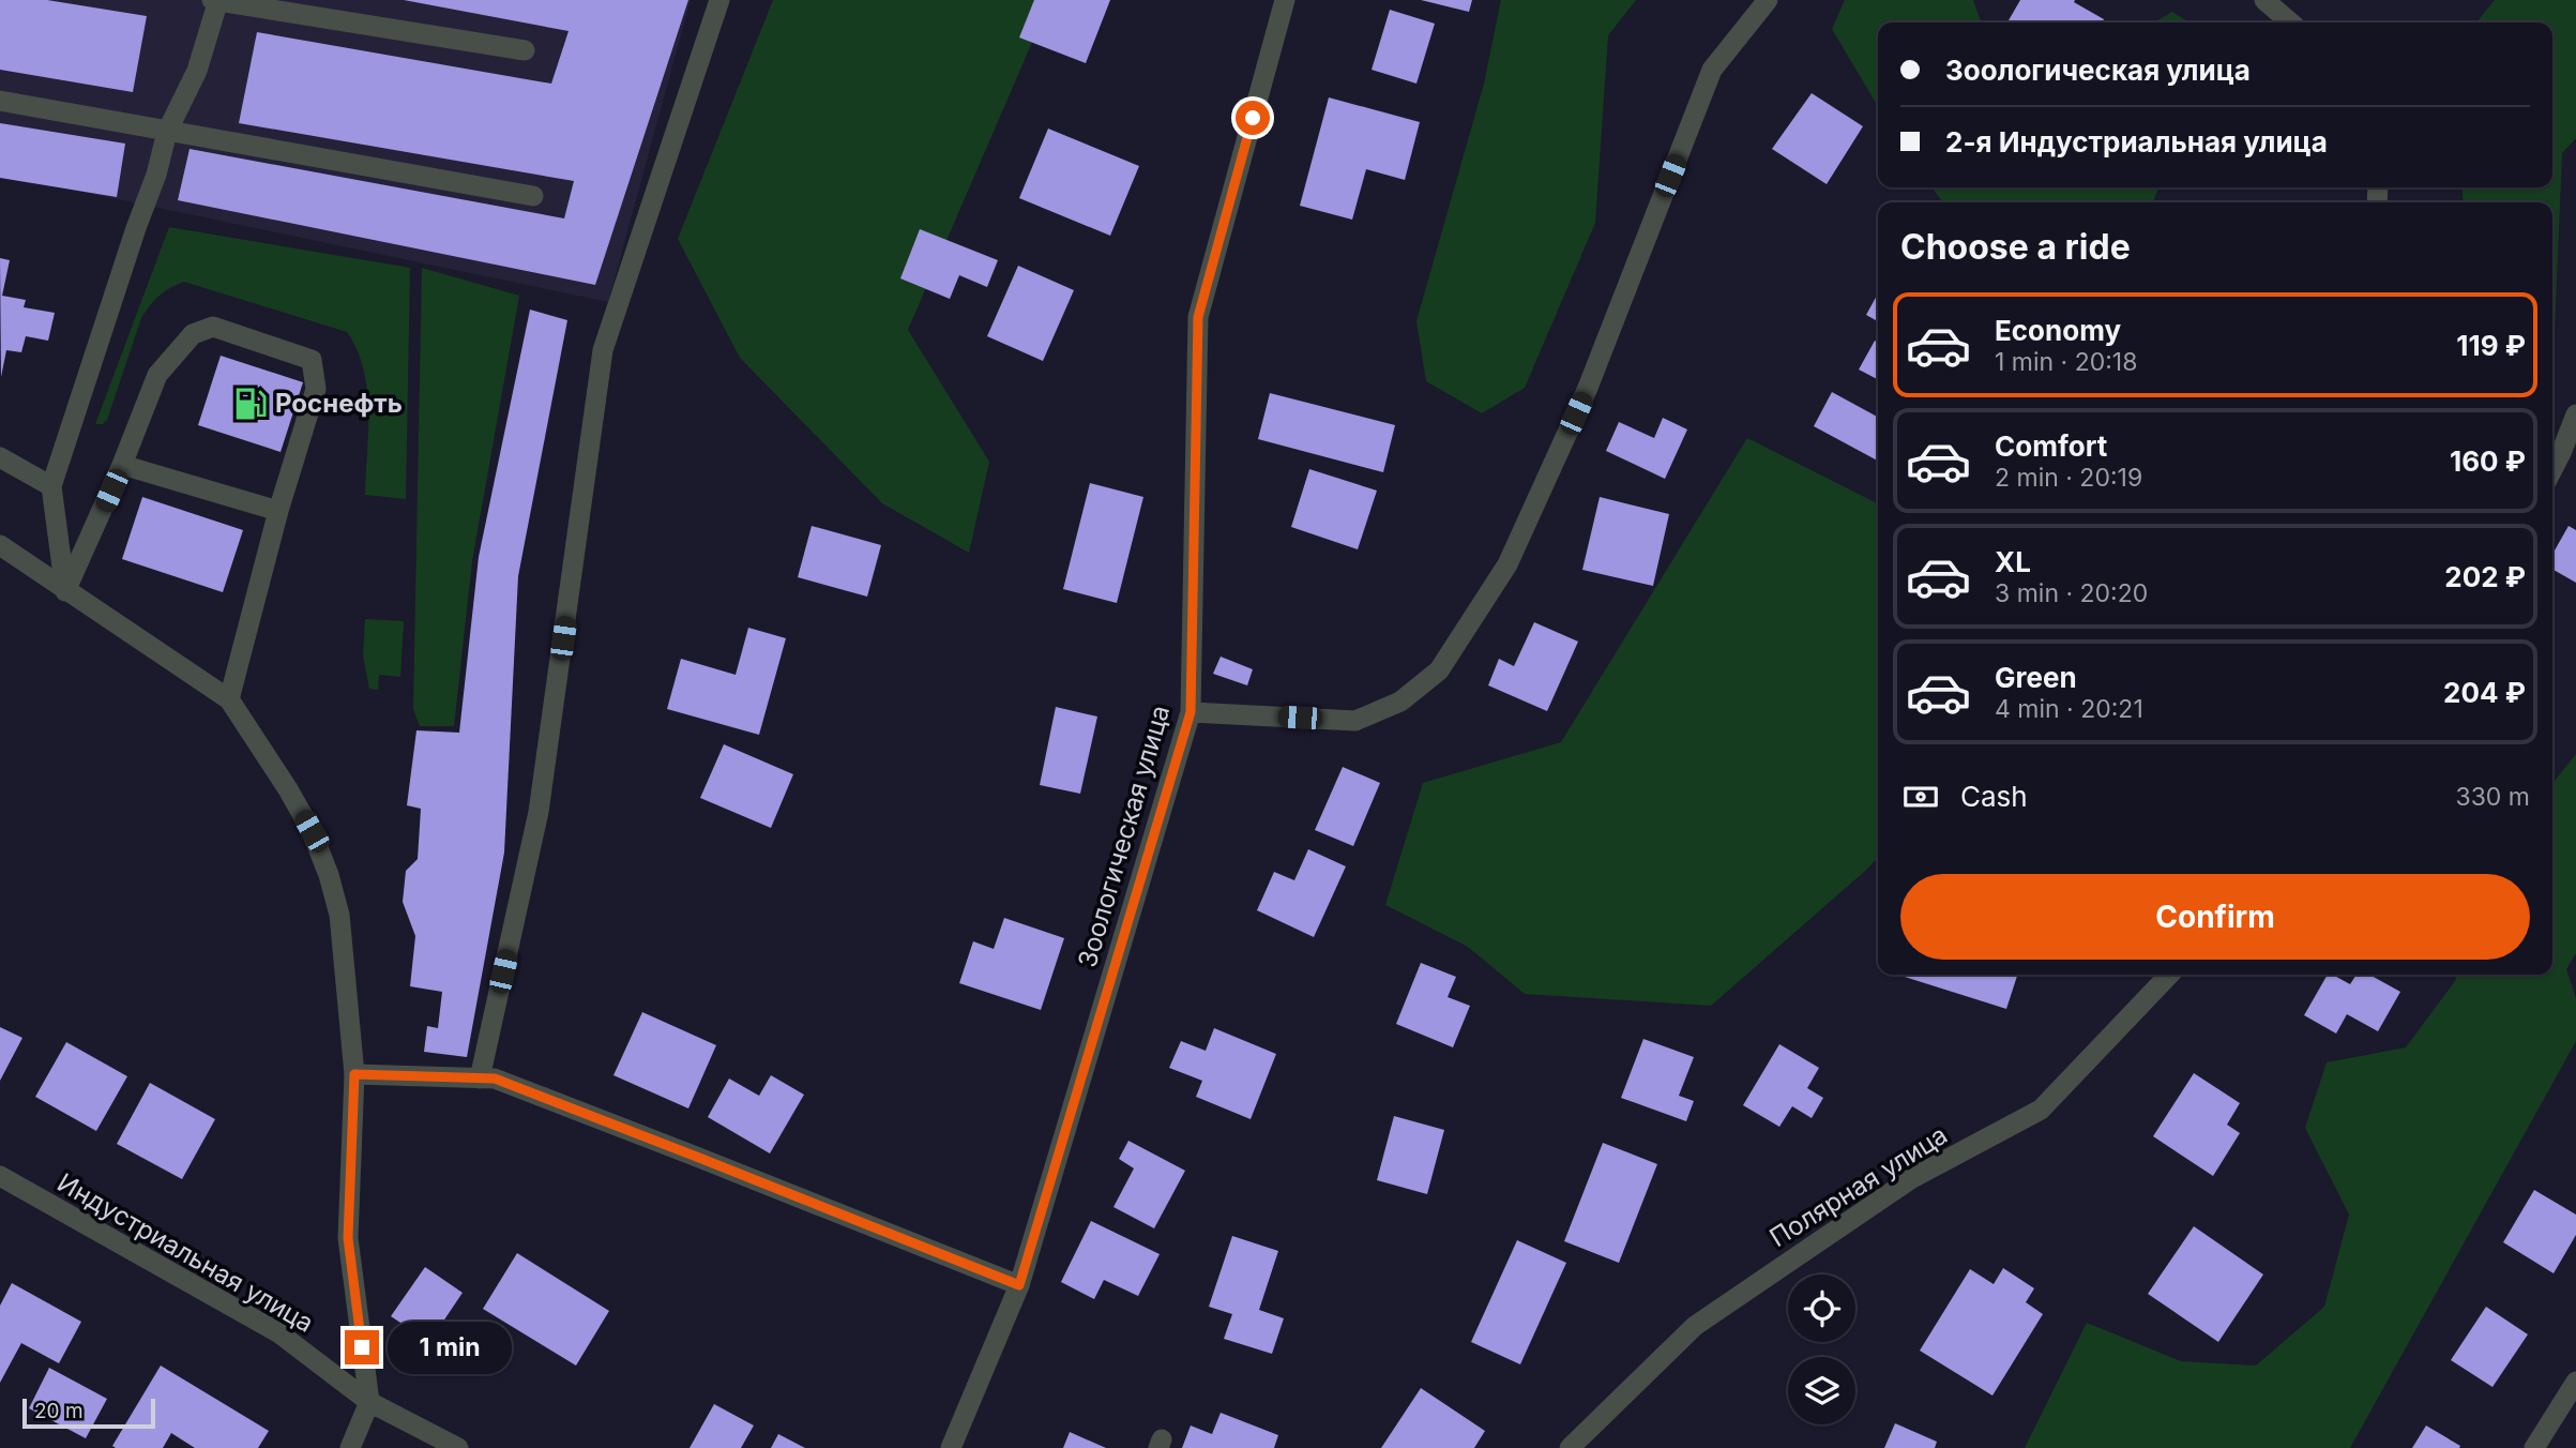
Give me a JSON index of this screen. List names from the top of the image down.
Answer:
{
  "streets": {
    "street": ["Зоологическая улица", "Полярная улица", "Индустриальная улица"]
  },
  "places": {
    "fuel station": ["Роснефть"]
  },
  "scale_bar": "20 m",
  "page": {
    "banner": ["Зоологическая улица", "2-я Индустриальная улица"],
    "heading": "Choose a ride",
    "list": [
      {
        "name": "Economy",
        "note": "1 min · 20:18",
        "value": "119 ₽"
      },
      {
        "name": "Comfort",
        "note": "2 min · 20:19",
        "value": "160 ₽"
      },
      {
        "name": "XL",
        "note": "3 min · 20:20",
        "value": "202 ₽"
      },
      {
        "name": "Green",
        "note": "4 min · 20:21",
        "value": "204 ₽"
      }
    ],
    "pay": ["Cash", "330 m"],
    "buttons": "Confirm",
    "bubble": "1 min",
    "scale": "20 m"
  }
}
